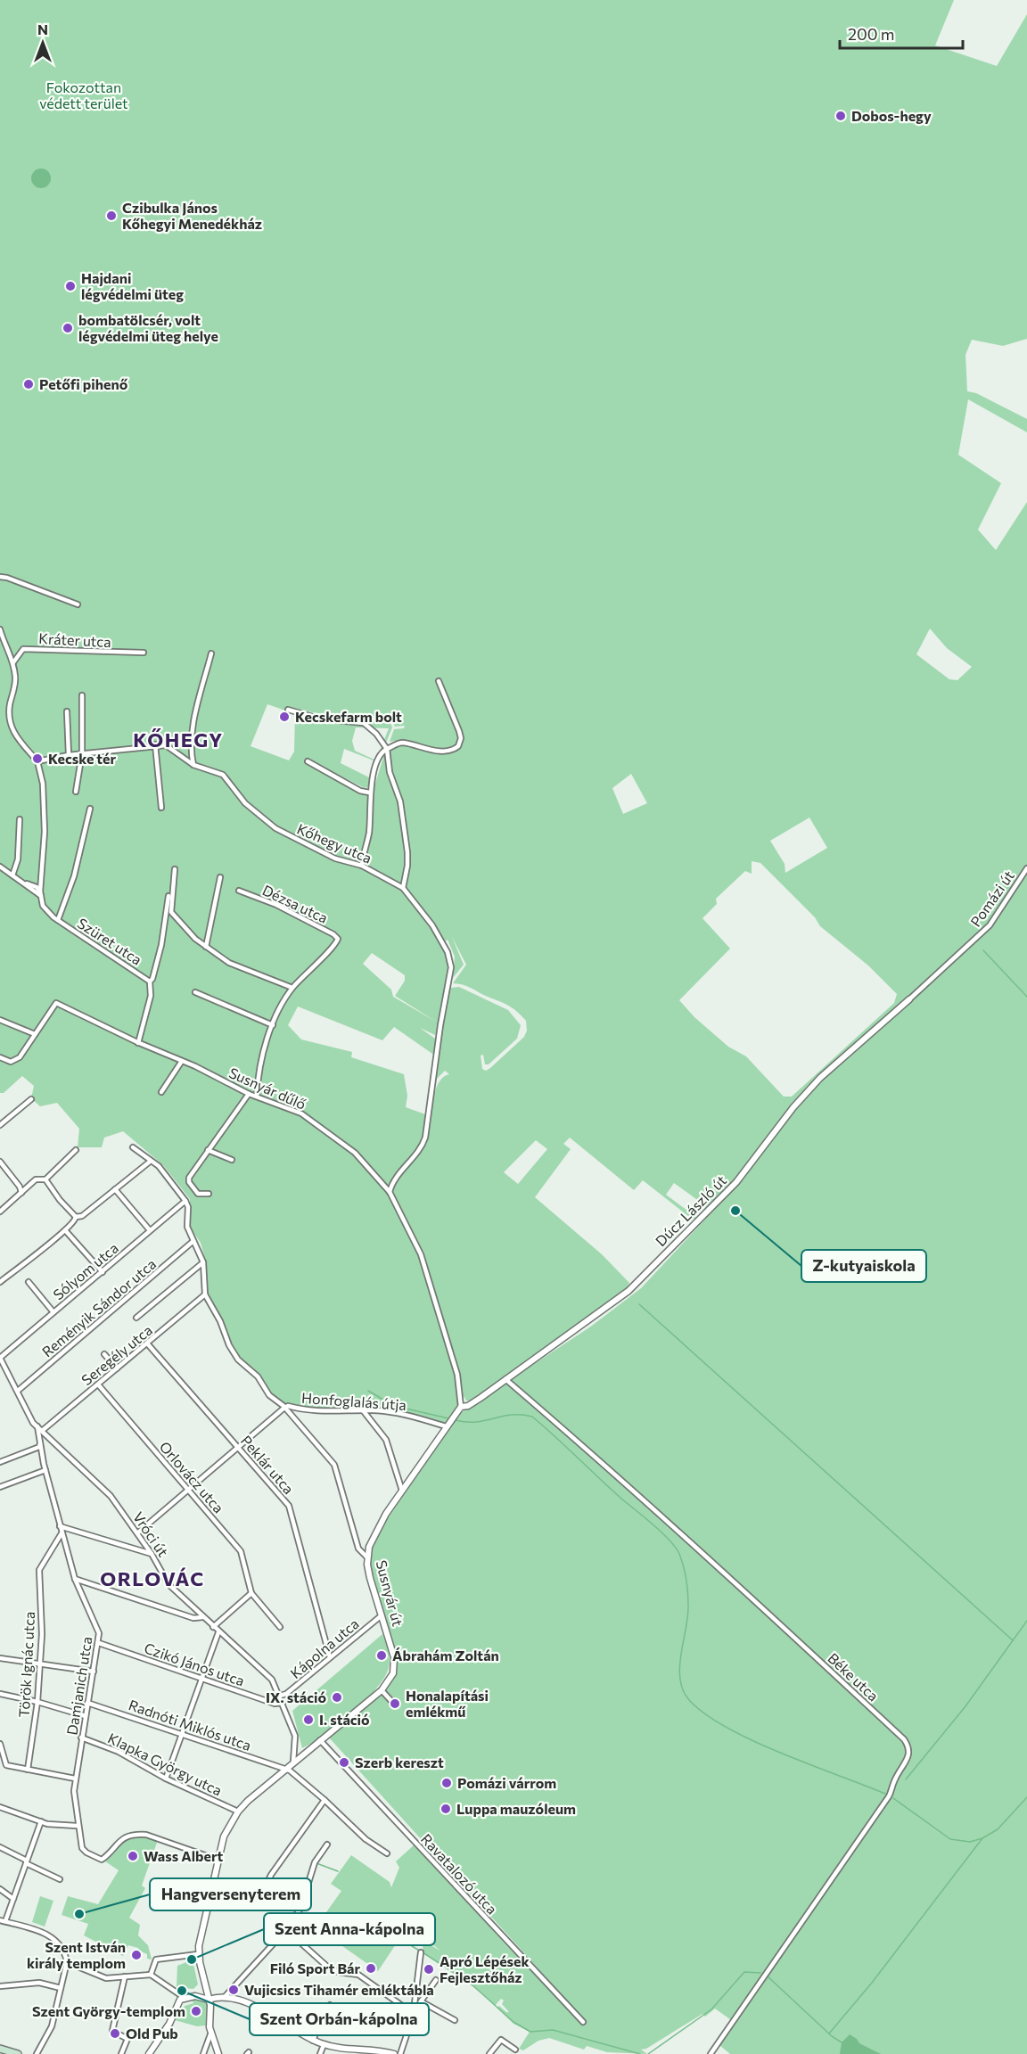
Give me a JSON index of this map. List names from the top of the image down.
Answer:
{
  "streets": {
    "street": [
      "Kráter utca",
      "Kőhegy utca",
      "Pomázi út",
      "Dézsa utca",
      "Szüret utca",
      "Susnyár dűlő",
      "Dúcz László út",
      "Sólyom utca",
      "Reményik Sándor utca",
      "Seregély utca",
      "Honfoglalás útja",
      "Peklár utca",
      "Orlovácz utca",
      "Vróci út",
      "Susnyár út",
      "Kápolna utca",
      "Török Ignác utca",
      "Czikó János utca",
      "Béke utca",
      "Damjanich utca",
      "Radnóti Miklós utca",
      "Klapka György utca",
      "Ravatalozó utca"
    ]
  },
  "crossings": [
    ["Kőhegy utca", "Susnyár dűlő"],
    ["Pomázi út", "Dúcz László út"],
    ["Szüret utca", "Susnyár dűlő"],
    ["Susnyár dűlő", "Dúcz László út"],
    ["Susnyár dűlő", "Susnyár út"],
    ["Dúcz László út", "Susnyár út"],
    ["Dúcz László út", "Béke utca"],
    ["Sólyom utca", "Honfoglalás útja"],
    ["Sólyom utca", "Vróci út"],
    ["Reményik Sándor utca", "Honfoglalás útja"],
    ["Reményik Sándor utca", "Vróci út"],
    ["Seregély utca", "Honfoglalás útja"],
    ["Seregély utca", "Peklár utca"],
    ["Seregély utca", "Orlovácz utca"],
    ["Seregély utca", "Vróci út"],
    ["Honfoglalás útja", "Susnyár út"],
    ["Peklár utca", "Kápolna utca"],
    ["Vróci út", "Susnyár út"],
    ["Vróci út", "Kápolna utca"],
    ["Vróci út", "Czikó János utca"],
    ["Vróci út", "Damjanich utca"],
    ["Susnyár út", "Kápolna utca"],
    ["Susnyár út", "Damjanich utca"],
    ["Susnyár út", "Radnóti Miklós utca"],
    ["Susnyár út", "Klapka György utca"],
    ["Susnyár út", "Ravatalozó utca"],
    ["Török Ignác utca", "Damjanich utca"],
    ["Czikó János utca", "Damjanich utca"],
    ["Damjanich utca", "Radnóti Miklós utca"],
    ["Damjanich utca", "Klapka György utca"]
  ],
  "districts": ["KŐHEGY", "ORLOVÁC"],
  "parks": ["Fokozottan védett terület"],
  "places": [
    "Dobos-hegy",
    "Czibulka János Kőhegyi Menedékház",
    "Hajdani légvédelmi üteg",
    "bombatölcsér, volt légvédelmi üteg helye",
    "Petőfi pihenő",
    "Kecskefarm bolt",
    "Kecske tér",
    "Z-kutyaiskola",
    "Ábrahám Zoltán",
    "IX. stáció",
    "Honalapítási emlékmű",
    "I. stáció",
    "Szerb kereszt",
    "Pomázi várrom",
    "Luppa mauzóleum",
    "Wass Albert",
    "Hangversenyterem",
    "Szent István király templom",
    "Szent Anna-kápolna",
    "Filó Sport Bár",
    "Apró Lépések Fejlesztőház",
    "Vujicsics Tihamér emléktábla",
    "Szent Orbán-kápolna",
    "Szent György-templom",
    "Old Pub"
  ],
  "scale_bar": "200 m",
  "north": "top"
}
